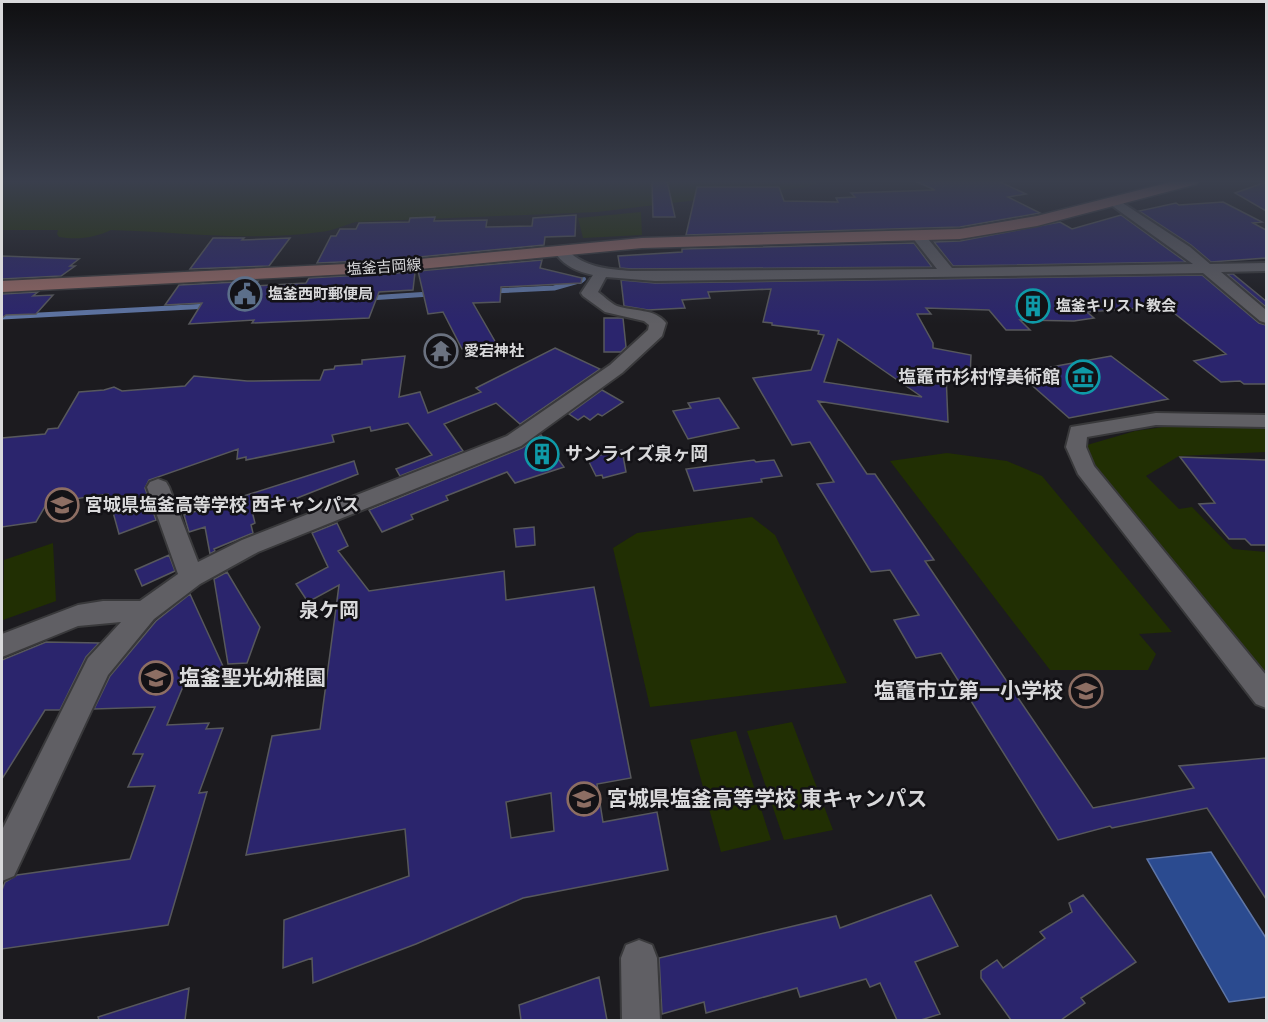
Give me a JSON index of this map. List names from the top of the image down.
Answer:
{
  "streets": {
    "main road": ["塩釜吉岡線"]
  },
  "districts": ["泉ケ岡"],
  "places": {
    "public building": ["塩釜西町郵便局"],
    "building": ["塩釜キリスト教会", "サンライズ泉ヶ岡"],
    "temple": ["愛宕神社"],
    "museum": ["塩竈市杉村惇美術館"],
    "school or university": [
      "宮城県塩釜高等学校 西キャンパス",
      "塩釜聖光幼稚園",
      "塩竈市立第一小学校",
      "宮城県塩釜高等学校 東キャンパス"
    ]
  }
}
